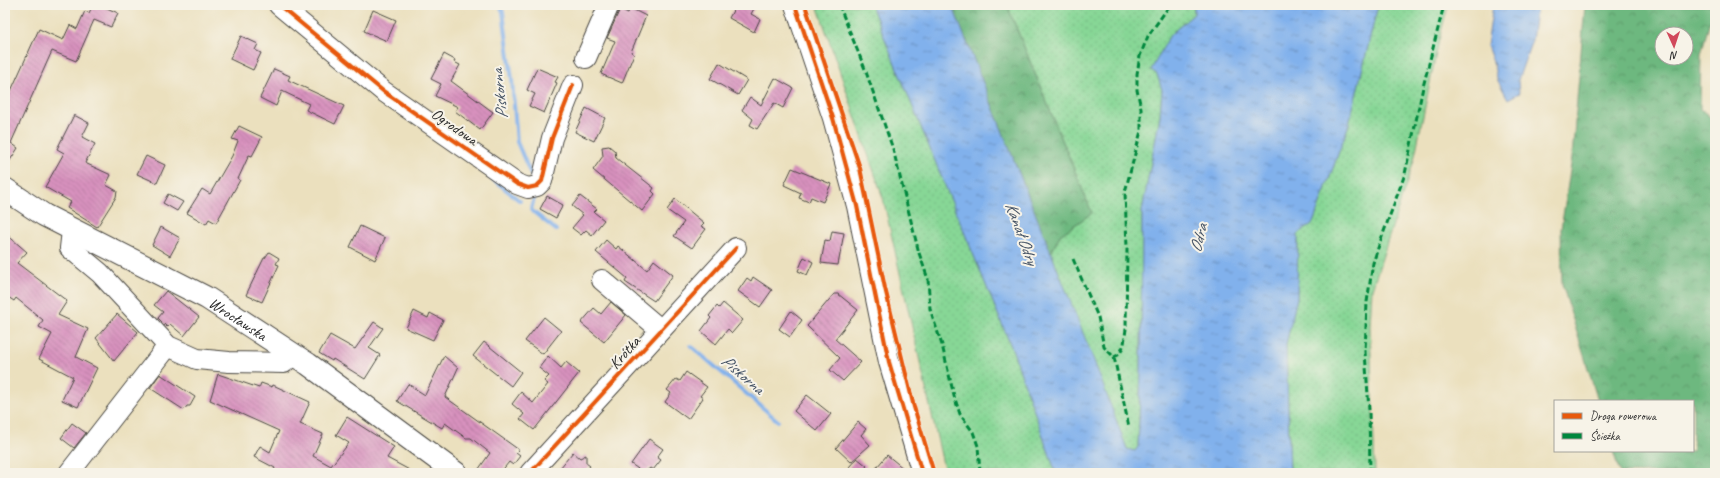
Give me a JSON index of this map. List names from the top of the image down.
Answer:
{
  "streets": {
    "main road": ["Wrocławska"],
    "street": ["Ogrodowa", "Krótka"]
  },
  "water": ["Piskorna", "Kanał Odry", "Odra"],
  "legend": ["Droga rowerowa", "Ścieżka"],
  "north": "bottom"
}
